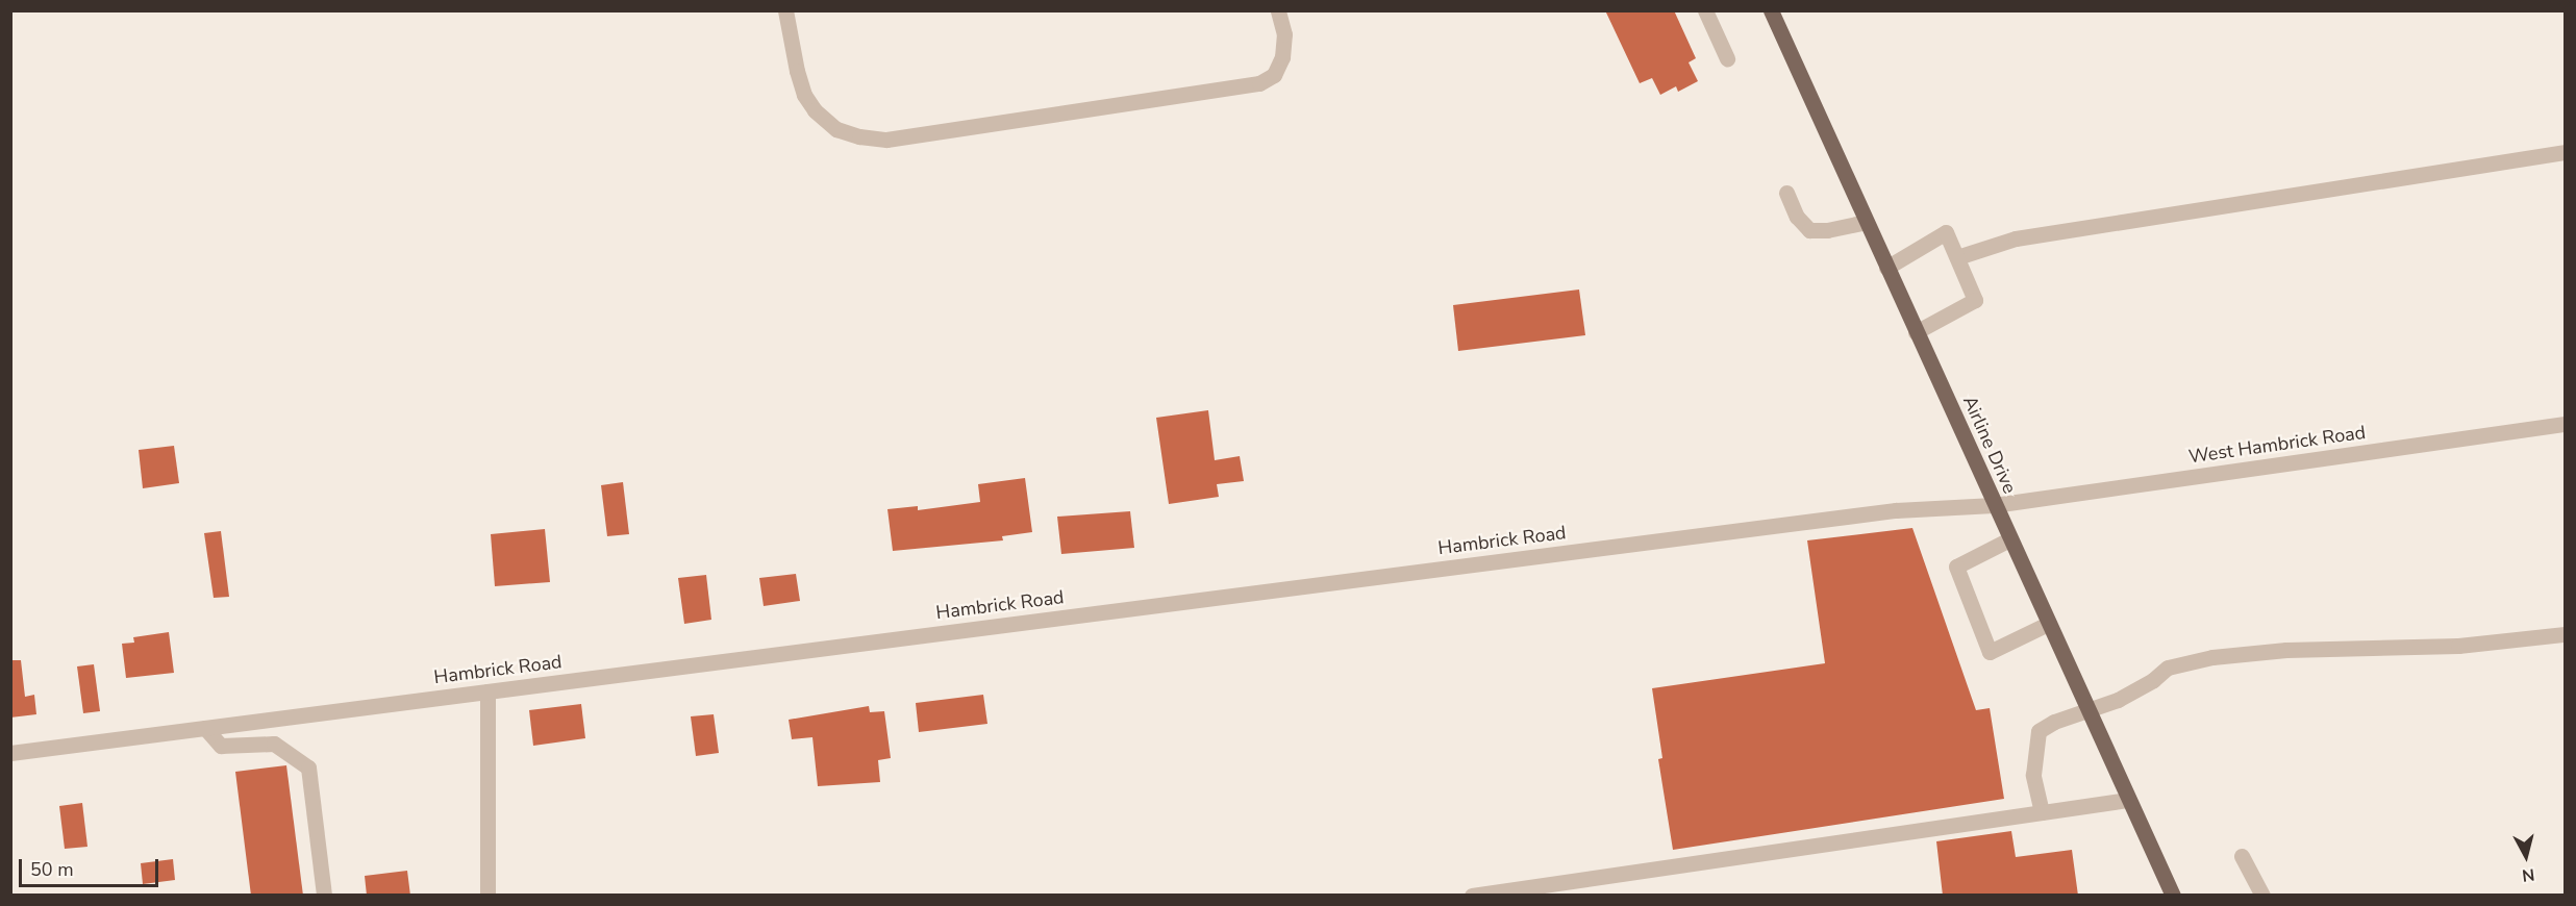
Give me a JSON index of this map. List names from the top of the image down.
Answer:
{
  "streets": {
    "main road": ["Airline Drive"],
    "street": ["West Hambrick Road", "Hambrick Road"]
  },
  "crossings": [
    ["Airline Drive", "West Hambrick Road"],
    ["Airline Drive", "Hambrick Road"],
    ["West Hambrick Road", "Hambrick Road"]
  ],
  "scale_bar": "50 m",
  "north": "bottom"
}
